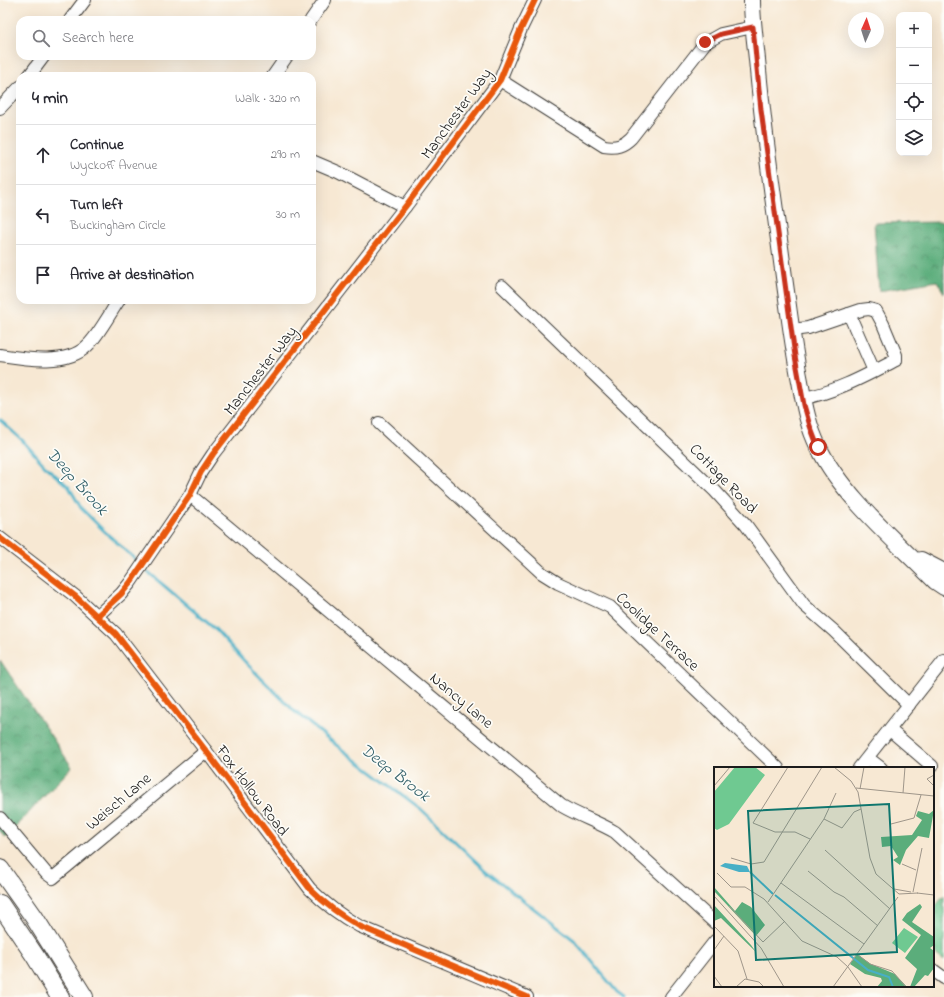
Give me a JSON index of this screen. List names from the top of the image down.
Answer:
{
  "streets": {
    "street": [
      "Manchester Way",
      "Cottage Road",
      "Coolidge Terrace",
      "Nancy Lane",
      "Fox Hollow Road",
      "Weisch Lane"
    ]
  },
  "crossings": [
    ["Manchester Way", "Nancy Lane"],
    ["Manchester Way", "Fox Hollow Road"],
    ["Fox Hollow Road", "Weisch Lane"]
  ],
  "water": ["Deep Brook"],
  "north": "top",
  "page": {
    "map_buttons": ["+", "−"],
    "search": "Search here",
    "heading": ["4 min", "Walk · 320 m"],
    "list": [
      ["Continue", "Wyckoff Avenue", "290 m"],
      ["Turn left", "Buckingham Circle", "30 m"],
      "Arrive at destination"
    ]
  }
}
